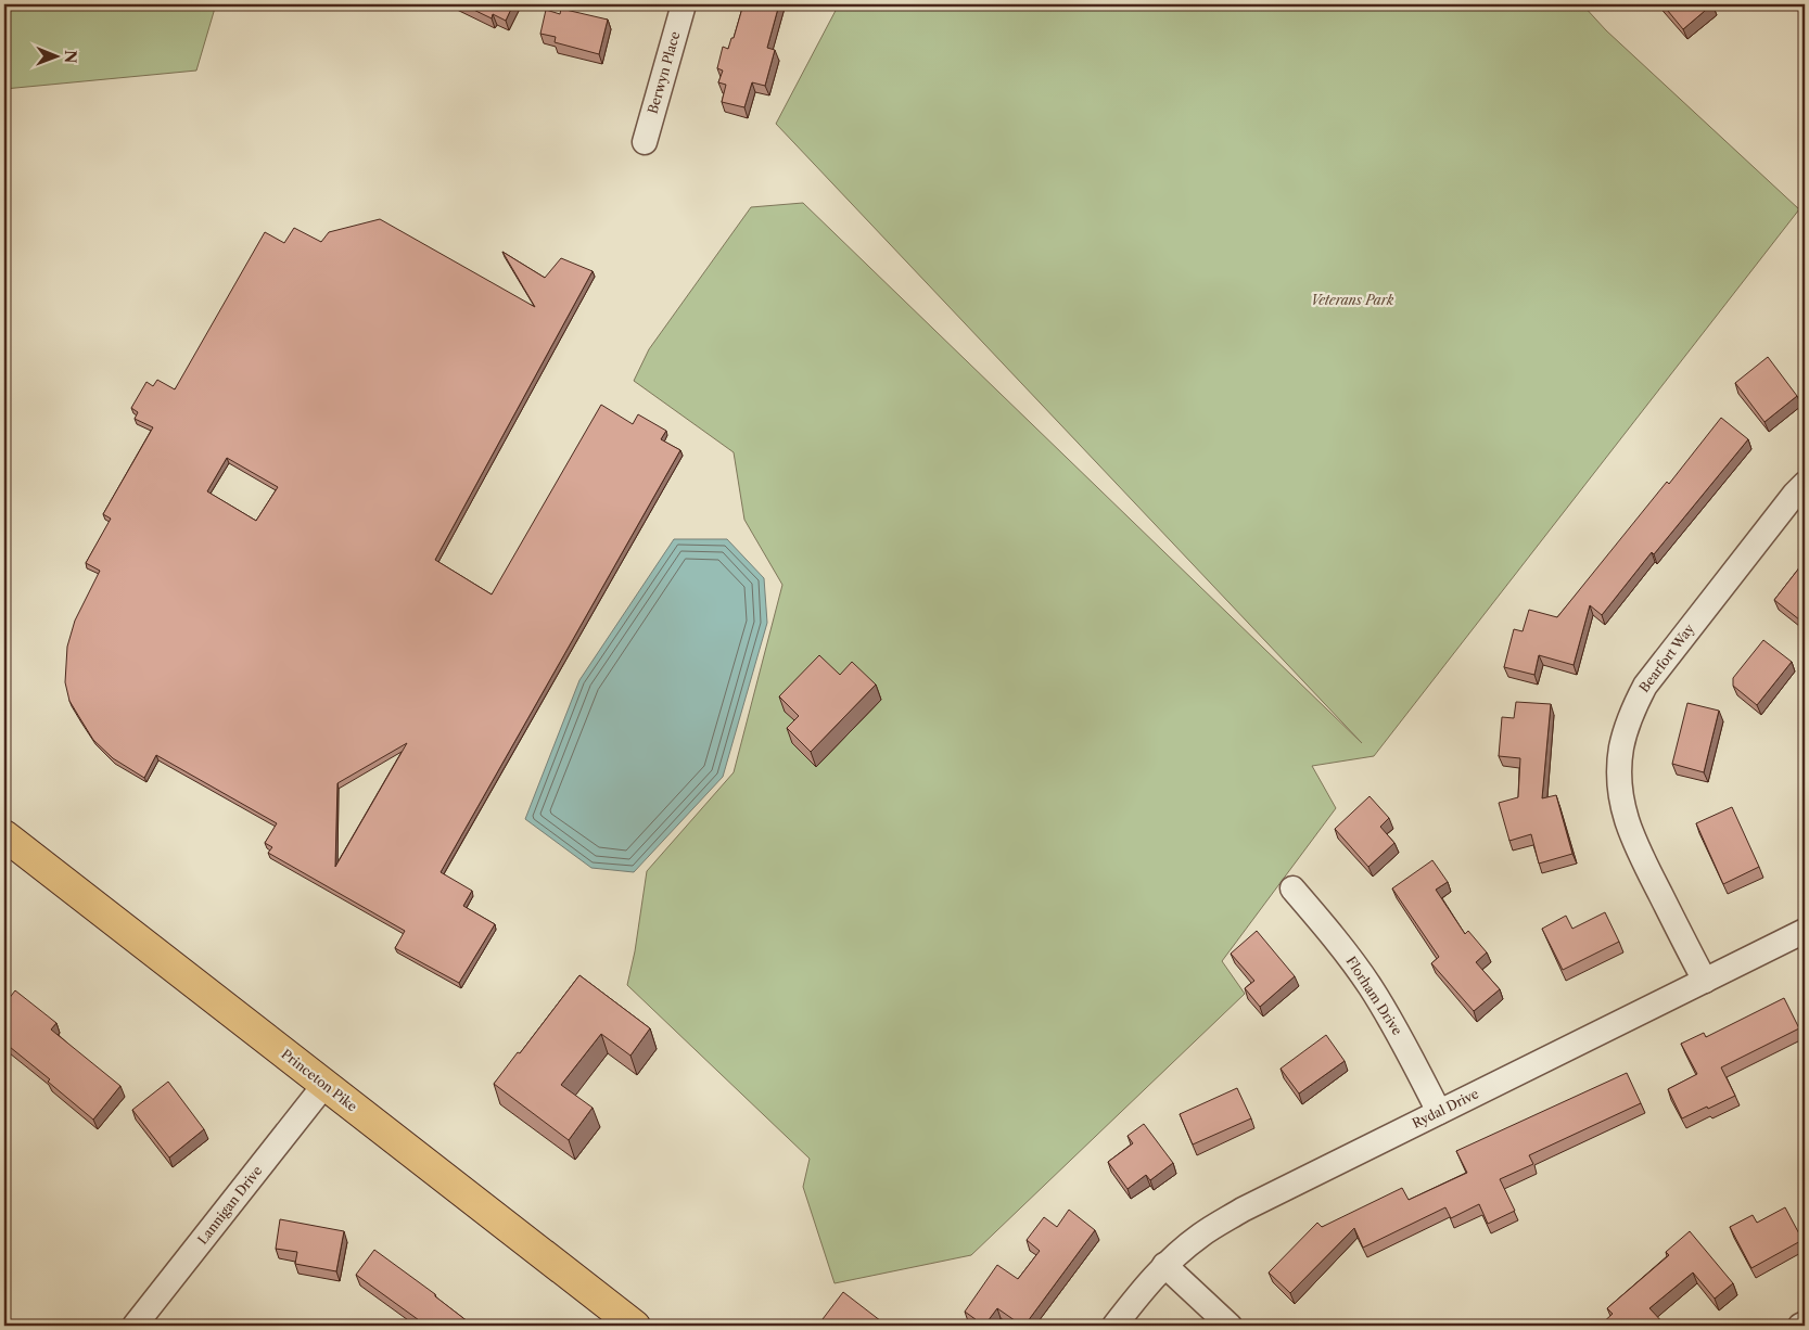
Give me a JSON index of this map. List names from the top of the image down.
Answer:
{
  "streets": {
    "main road": ["Princeton Pike"],
    "street": [
      "Berwyn Place",
      "Bearfort Way",
      "Florham Drive",
      "Rydal Drive",
      "Lannigan Drive"
    ]
  },
  "crossings": [
    ["Bearfort Way", "Rydal Drive"],
    ["Florham Drive", "Rydal Drive"],
    ["Princeton Pike", "Lannigan Drive"]
  ],
  "parks": ["Veterans Park"],
  "north": "right"
}
